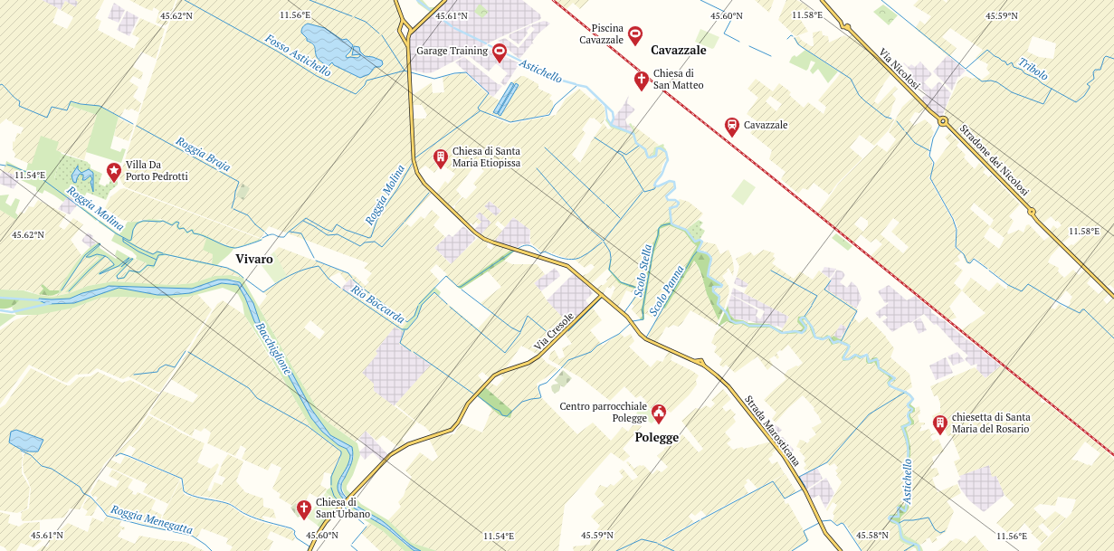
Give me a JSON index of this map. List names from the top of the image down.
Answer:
{
  "streets": {
    "main road": [
      "Via Nicolosi",
      "Stradone dei Nicolosi",
      "Via Cresole",
      "Strada Marosticana"
    ]
  },
  "crossings": [
    ["Via Nicolosi", "Stradone dei Nicolosi"],
    ["Via Cresole", "Strada Marosticana"]
  ],
  "districts": ["Cavazzale", "Vivaro", "Polegge"],
  "water": [
    "Fosso Astichello",
    "Tribolo",
    "Astichello",
    "Roggia Braja",
    "Roggia Molina",
    "Scolo Stella",
    "Scolo Panna",
    "Rio Boccarda",
    "Bacchiglione",
    "Roggia Menegatta"
  ],
  "places": {
    "sports": ["Piscina Cavazzale", "Garage Training"],
    "church": ["Chiesa di San Matteo", "Chiesa di Sant'Urbano"],
    "station": ["Cavazzale"],
    "building": ["Chiesa di Santa Maria Etiopissa", "chiesetta di Santa Maria del Rosario"],
    "place": ["Villa Da Porto Pedrotti"],
    "public building": ["Centro parrocchiale Polegge"]
  },
  "coordinates": [
    "11.56°E",
    "11.58°E",
    "45.62°N",
    "45.61°N",
    "45.60°N",
    "45.59°N",
    "11.54°E",
    "45.58°N"
  ]
}
